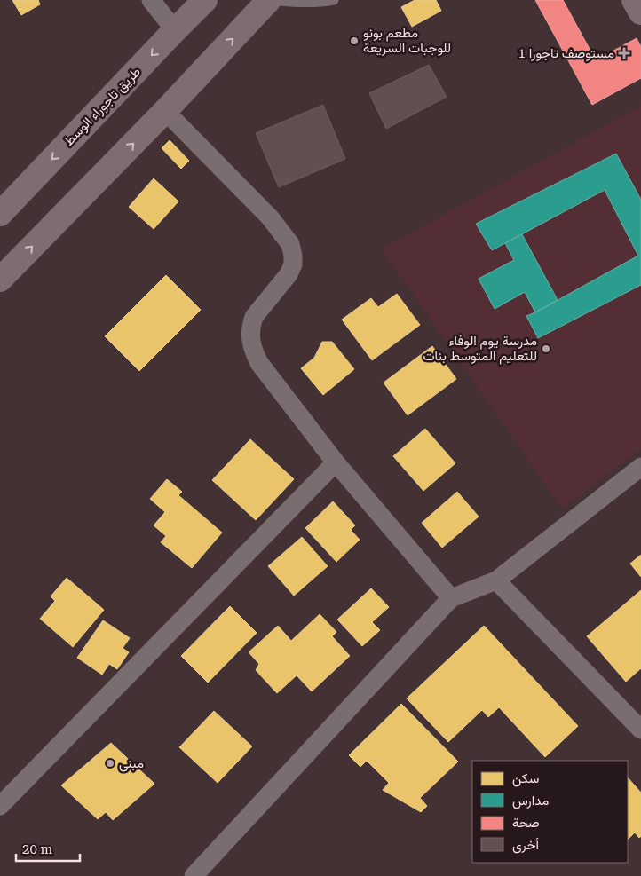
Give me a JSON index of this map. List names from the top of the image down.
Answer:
{
  "streets": {
    "main road": ["طريق تاجوراء الوسط"]
  },
  "places": {
    "other": ["مطعم بونو للوجبات السريعة", "مدرسة يوم الوفاء للتعليم المتوسط بنات", "مبنى"],
    "health": ["مستوصف تاجورا 1"]
  },
  "legend": [
    "سكن",
    "مدارس",
    "صحة",
    "أخرى"
  ],
  "scale_bar": "20 m"
}
